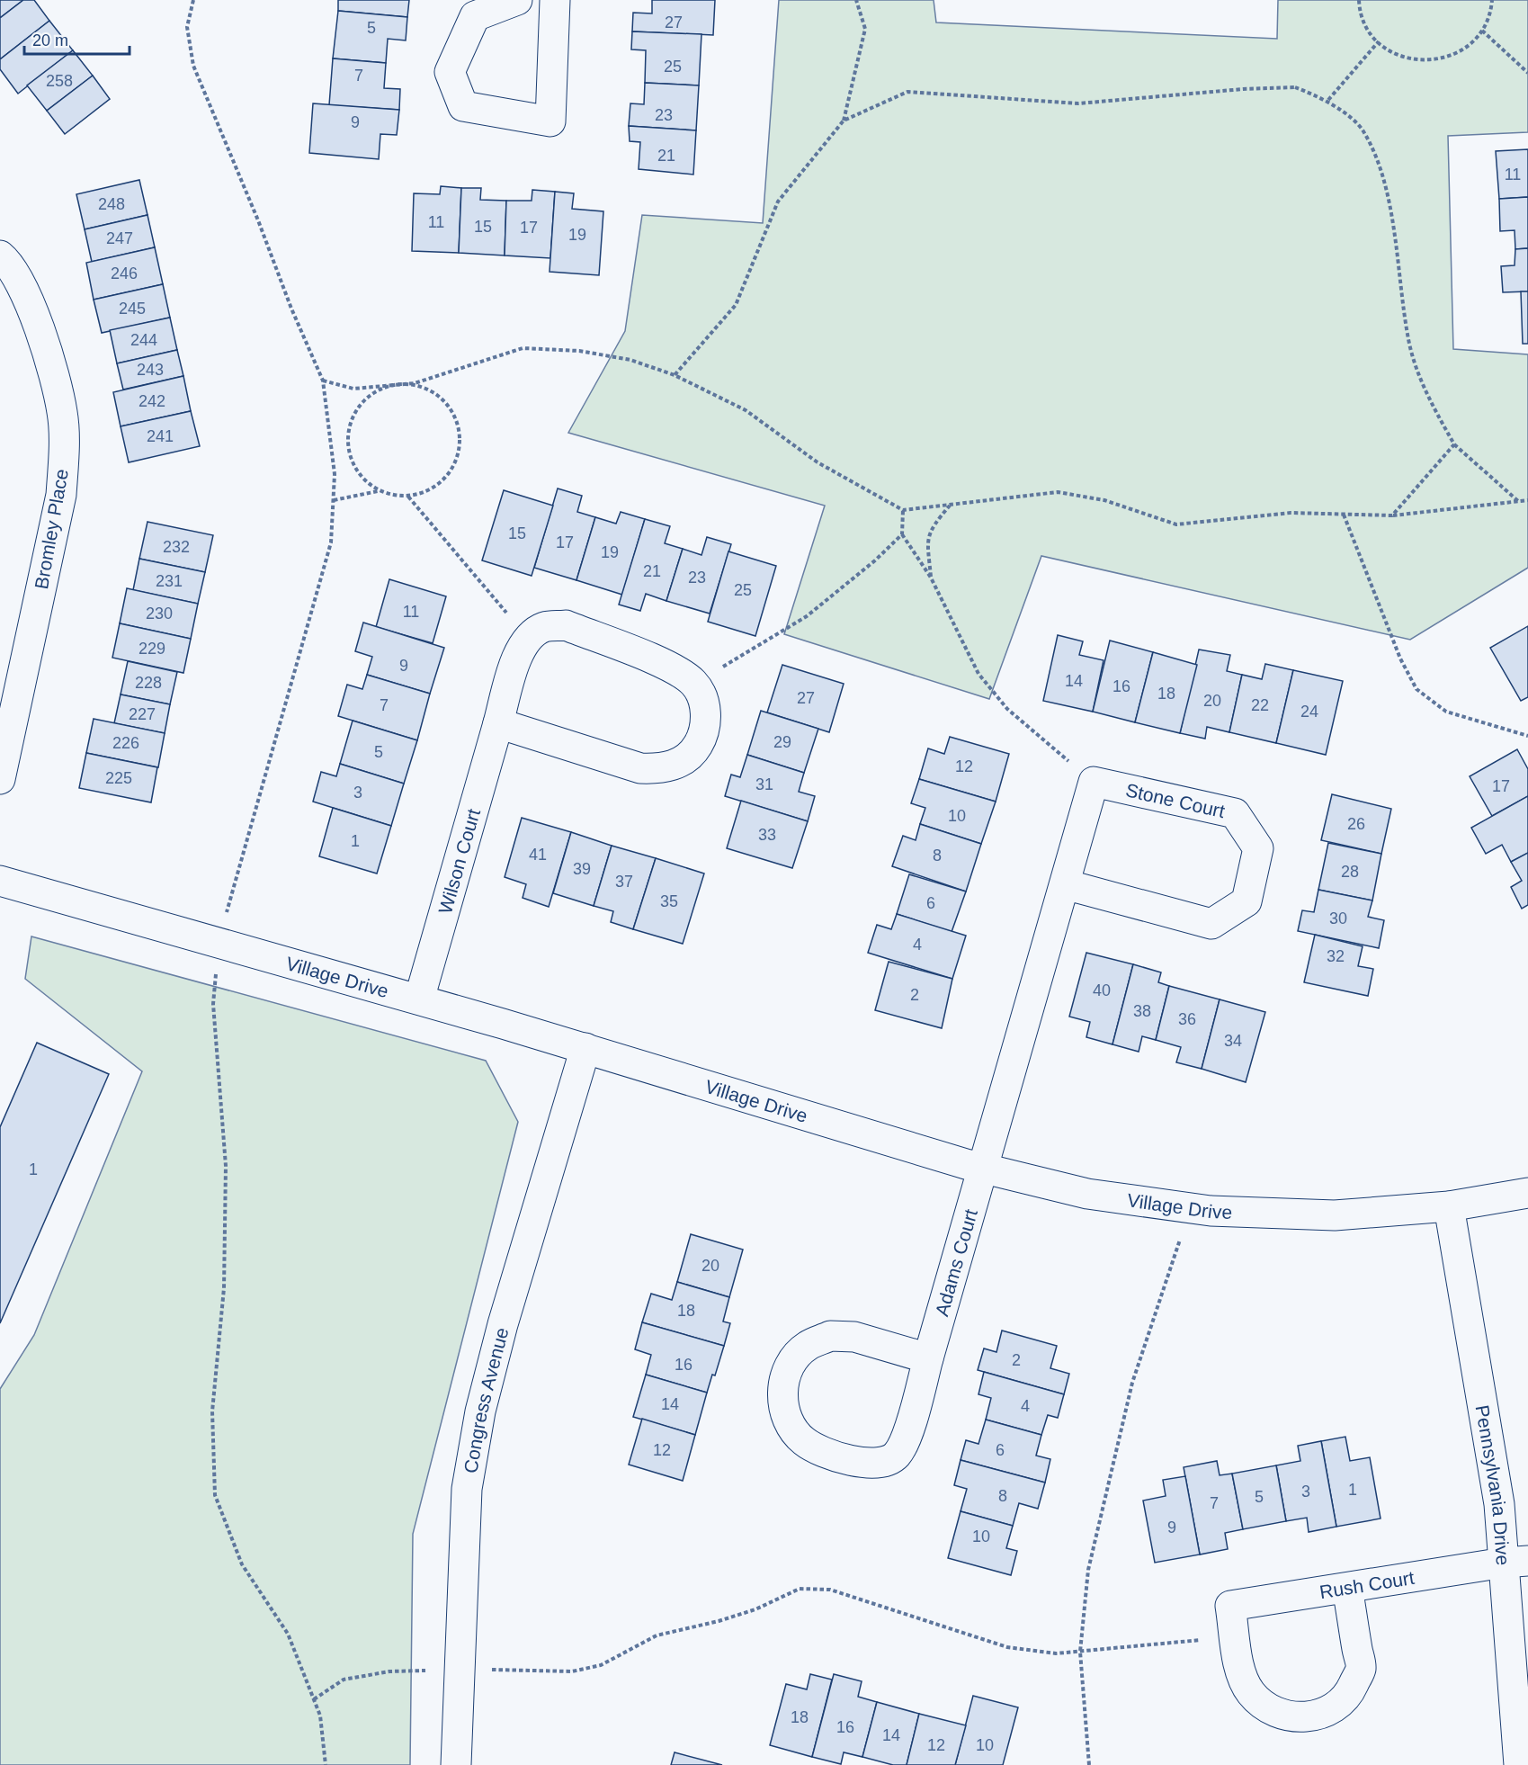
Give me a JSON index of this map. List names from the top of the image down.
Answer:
{
  "streets": {
    "street": [
      "Bromley Place",
      "Stone Court",
      "Wilson Court",
      "Village Drive",
      "Adams Court",
      "Congress Avenue",
      "Pennsylvania Drive",
      "Rush Court"
    ]
  },
  "crossings": [
    ["Wilson Court", "Village Drive"],
    ["Village Drive", "Adams Court"],
    ["Village Drive", "Congress Avenue"],
    ["Village Drive", "Pennsylvania Drive"],
    ["Pennsylvania Drive", "Rush Court"]
  ],
  "house_numbers": [
    "27",
    "5",
    "25",
    "7",
    "258",
    "23",
    "9",
    "21",
    "11",
    "248",
    "11",
    "15",
    "17",
    "19",
    "247",
    "246",
    "245",
    "244",
    "243",
    "242",
    "241",
    "15",
    "17",
    "232",
    "19",
    "21",
    "23",
    "231",
    "25",
    "11",
    "230",
    "229",
    "9",
    "14",
    "228",
    "16",
    "18",
    "27",
    "20",
    "7",
    "22",
    "24",
    "227",
    "29",
    "226",
    "5",
    "12",
    "225",
    "31",
    "17",
    "3",
    "10",
    "26",
    "33",
    "1",
    "41",
    "8",
    "39",
    "28",
    "37",
    "35",
    "6",
    "30",
    "4",
    "32",
    "40",
    "2",
    "38",
    "36",
    "34",
    "1",
    "20",
    "18",
    "2",
    "16",
    "14",
    "4",
    "12",
    "6",
    "1",
    "3",
    "8",
    "5",
    "7",
    "9",
    "10",
    "18",
    "16",
    "14",
    "12",
    "10"
  ],
  "scale_bar": "20 m"
}
